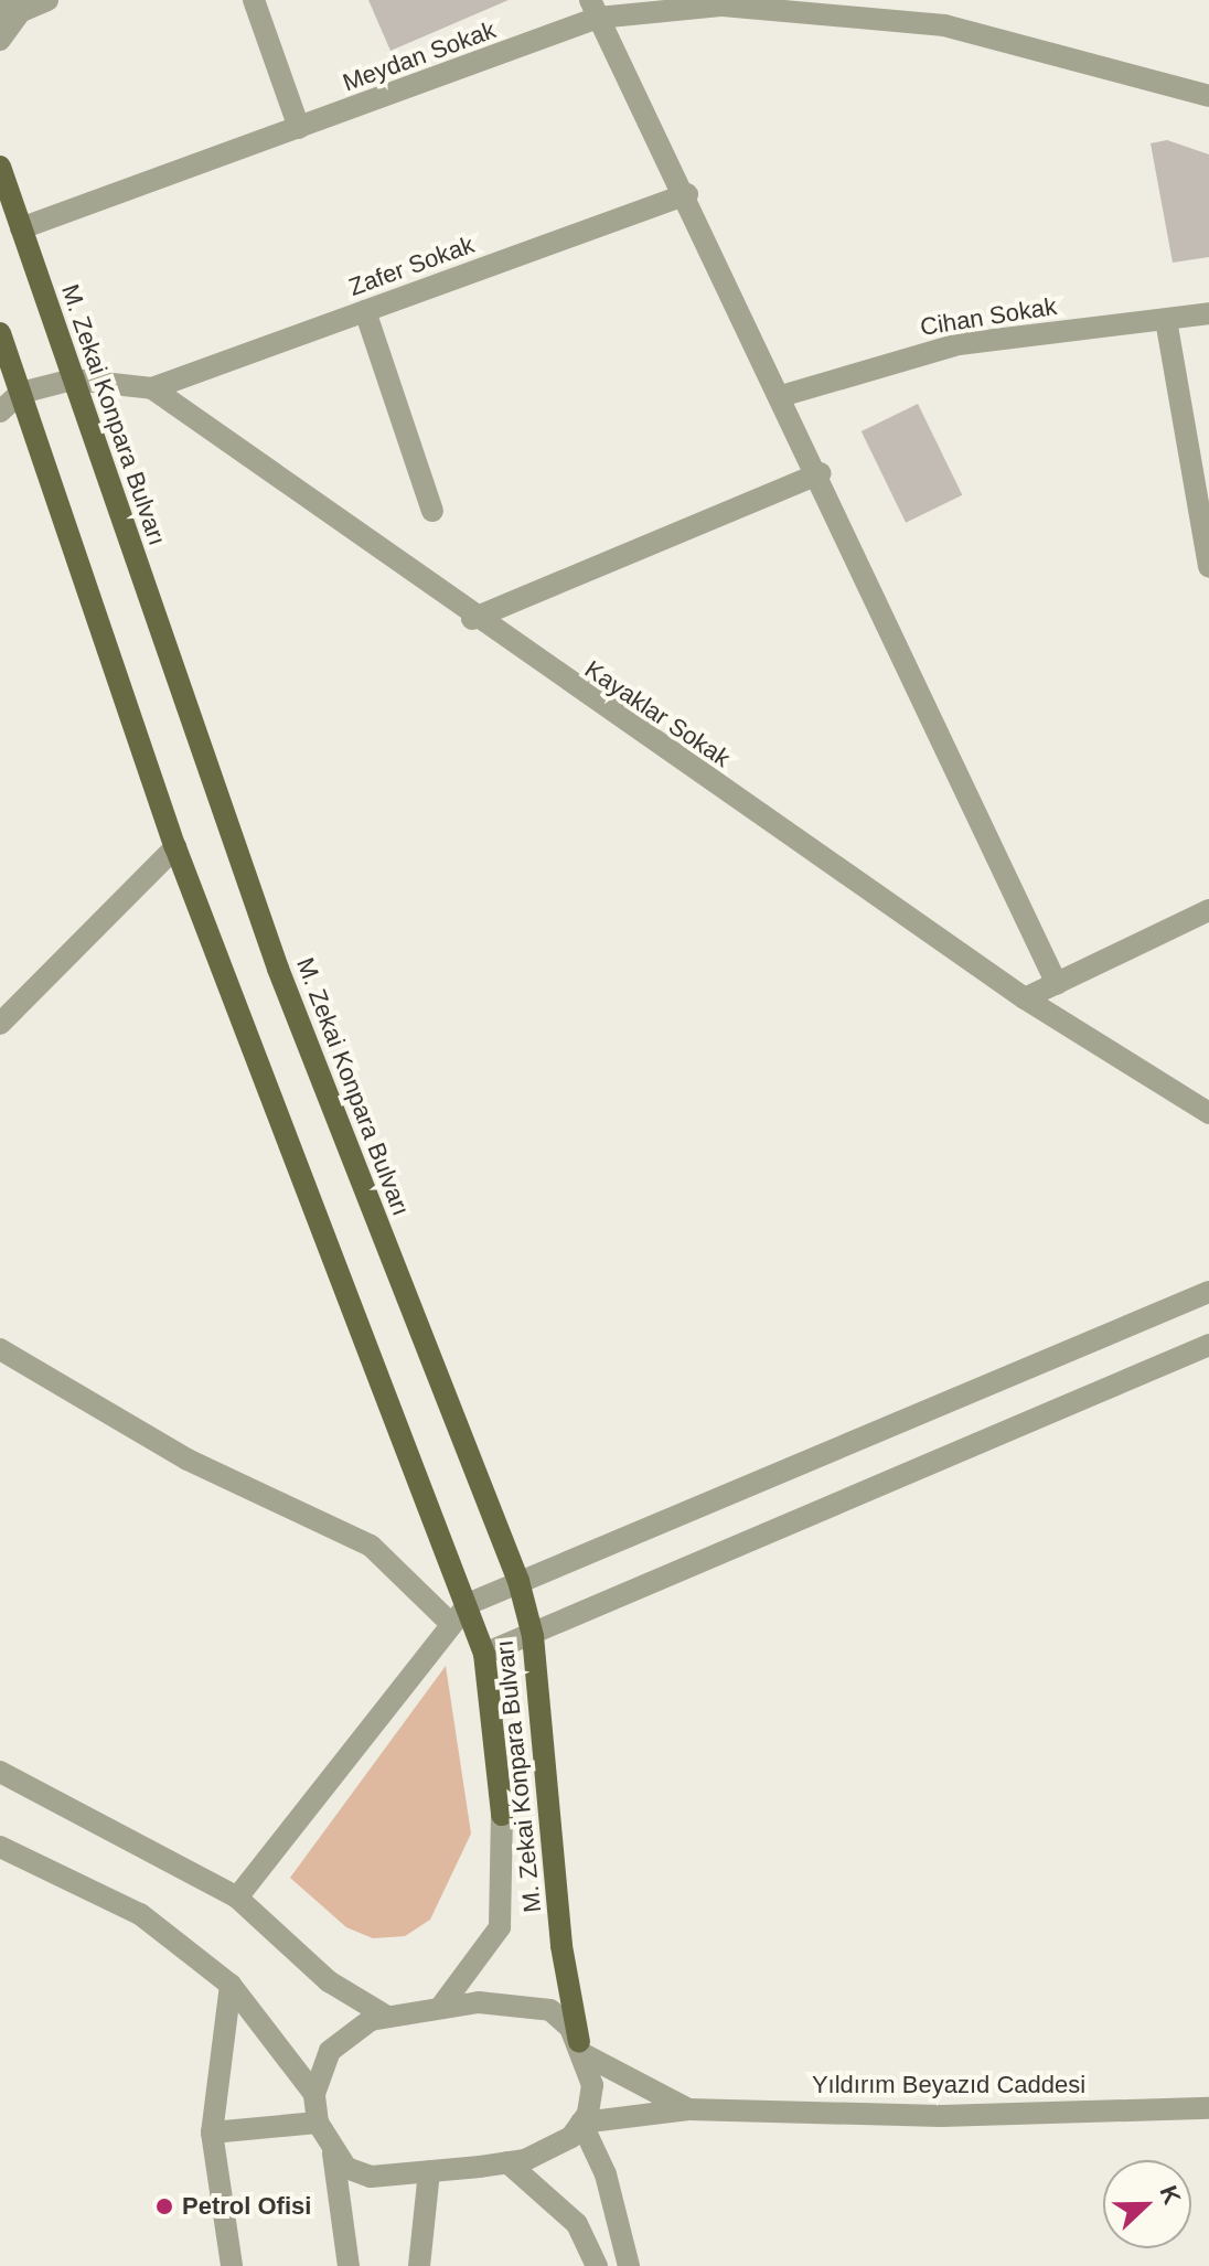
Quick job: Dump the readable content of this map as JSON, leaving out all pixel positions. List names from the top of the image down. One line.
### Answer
{"streets":{"main road":["M. Zekai Konpara Bulvarı"],"street":["Meydan Sokak","Zafer Sokak","Cihan Sokak","Kayaklar Sokak","Yıldırım Beyazıd Caddesi"]},"crossings":[["Meydan Sokak","M. Zekai Konpara Bulvarı"],["Zafer Sokak","Kayaklar Sokak"],["M. Zekai Konpara Bulvarı","Kayaklar Sokak"],["M. Zekai Konpara Bulvarı","Yıldırım Beyazıd Caddesi"]],"places":["Petrol Ofisi"],"north":"right"}
